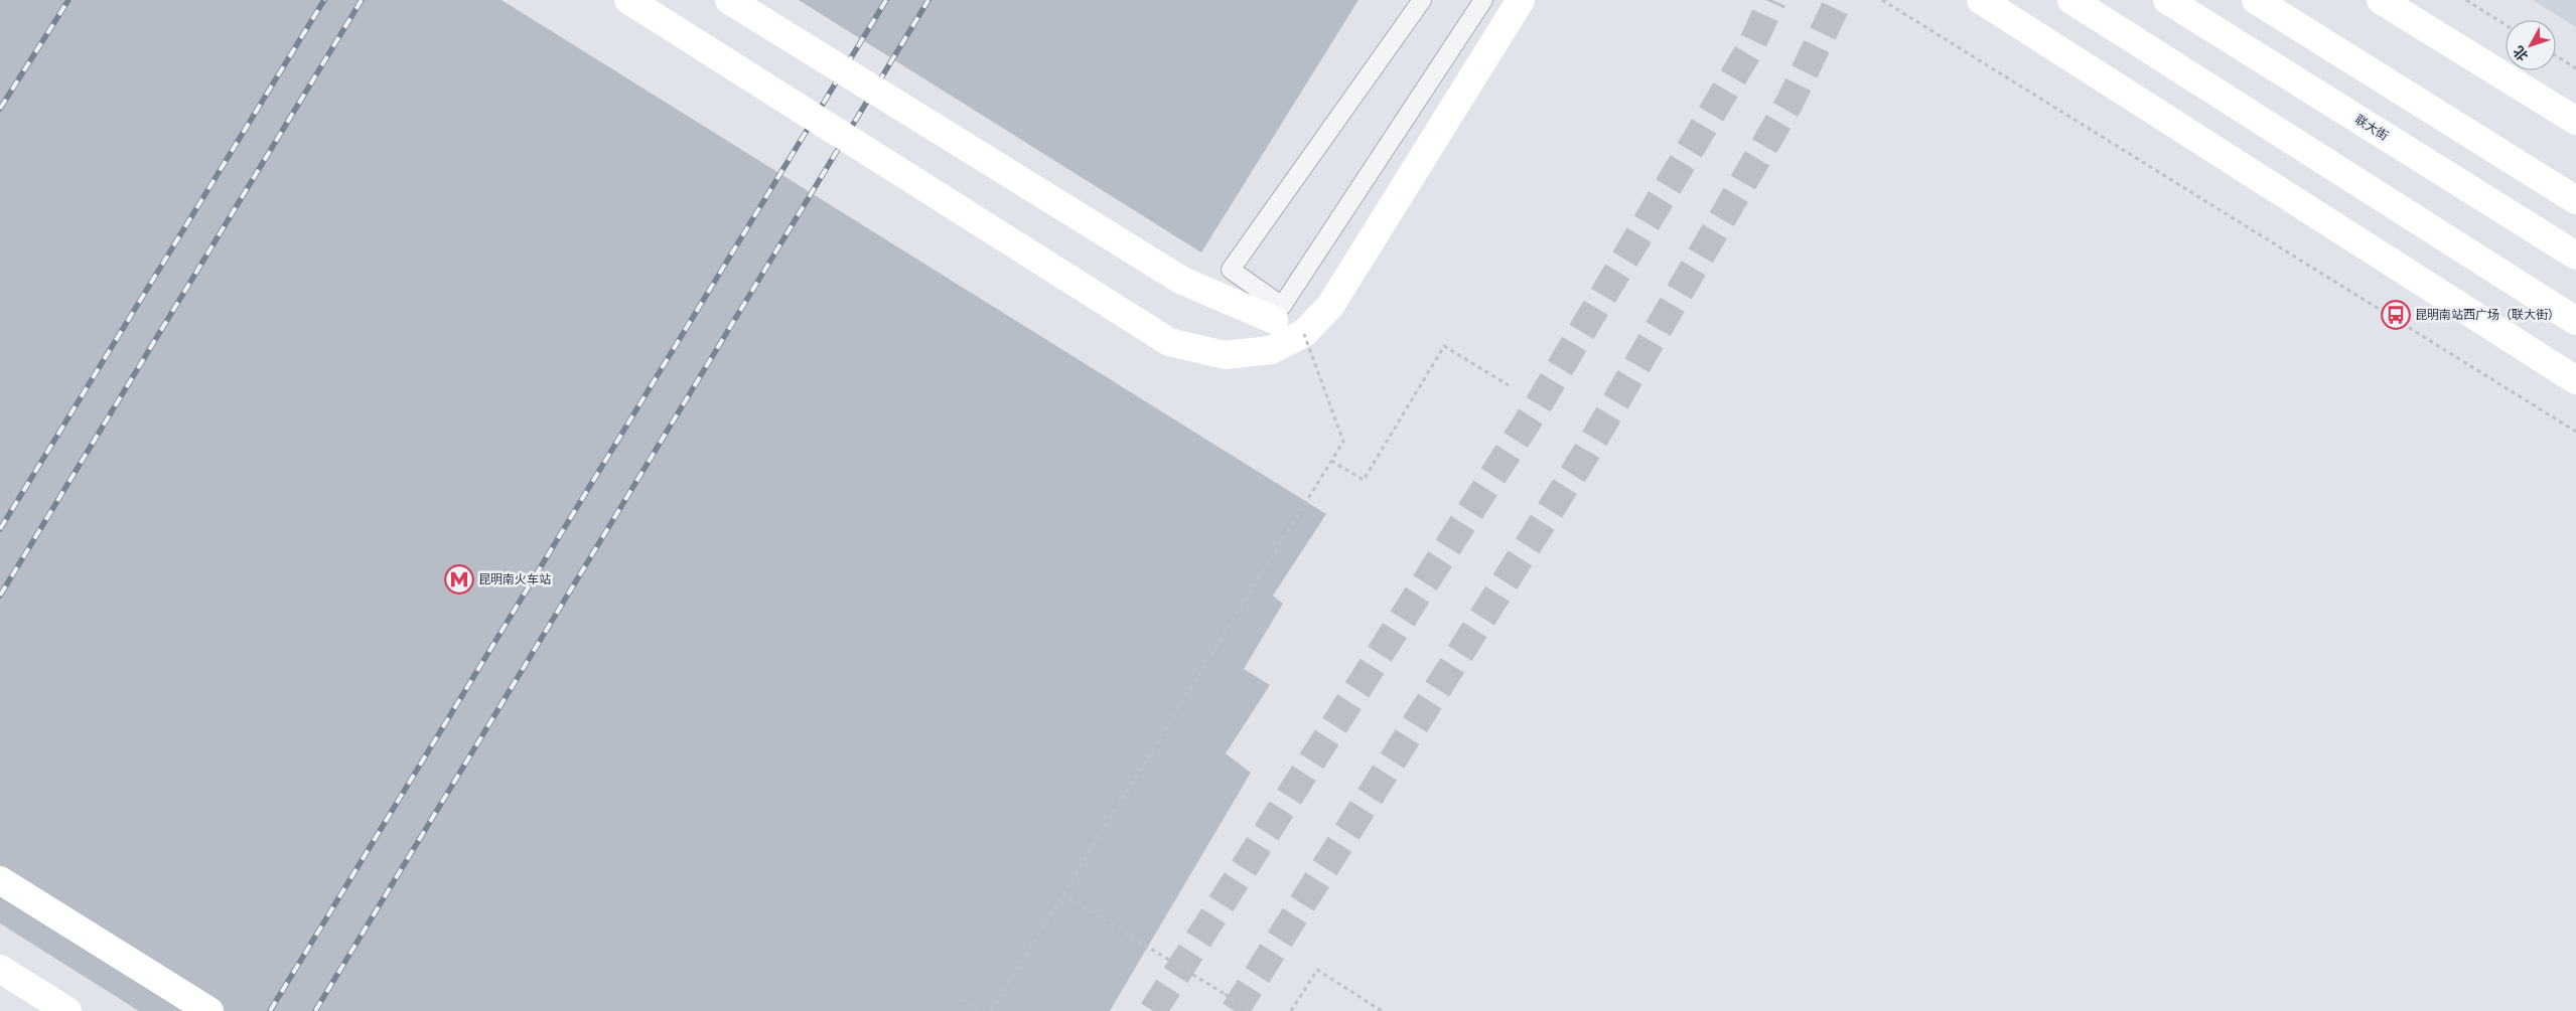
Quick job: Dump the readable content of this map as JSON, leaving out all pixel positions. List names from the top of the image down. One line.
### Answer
{"streets":{"main road":["联大街"]},"places":{"bus stop":["昆明南站西广场（联大街）"],"metro station":["昆明南火车站"]},"north":"bottom left"}
